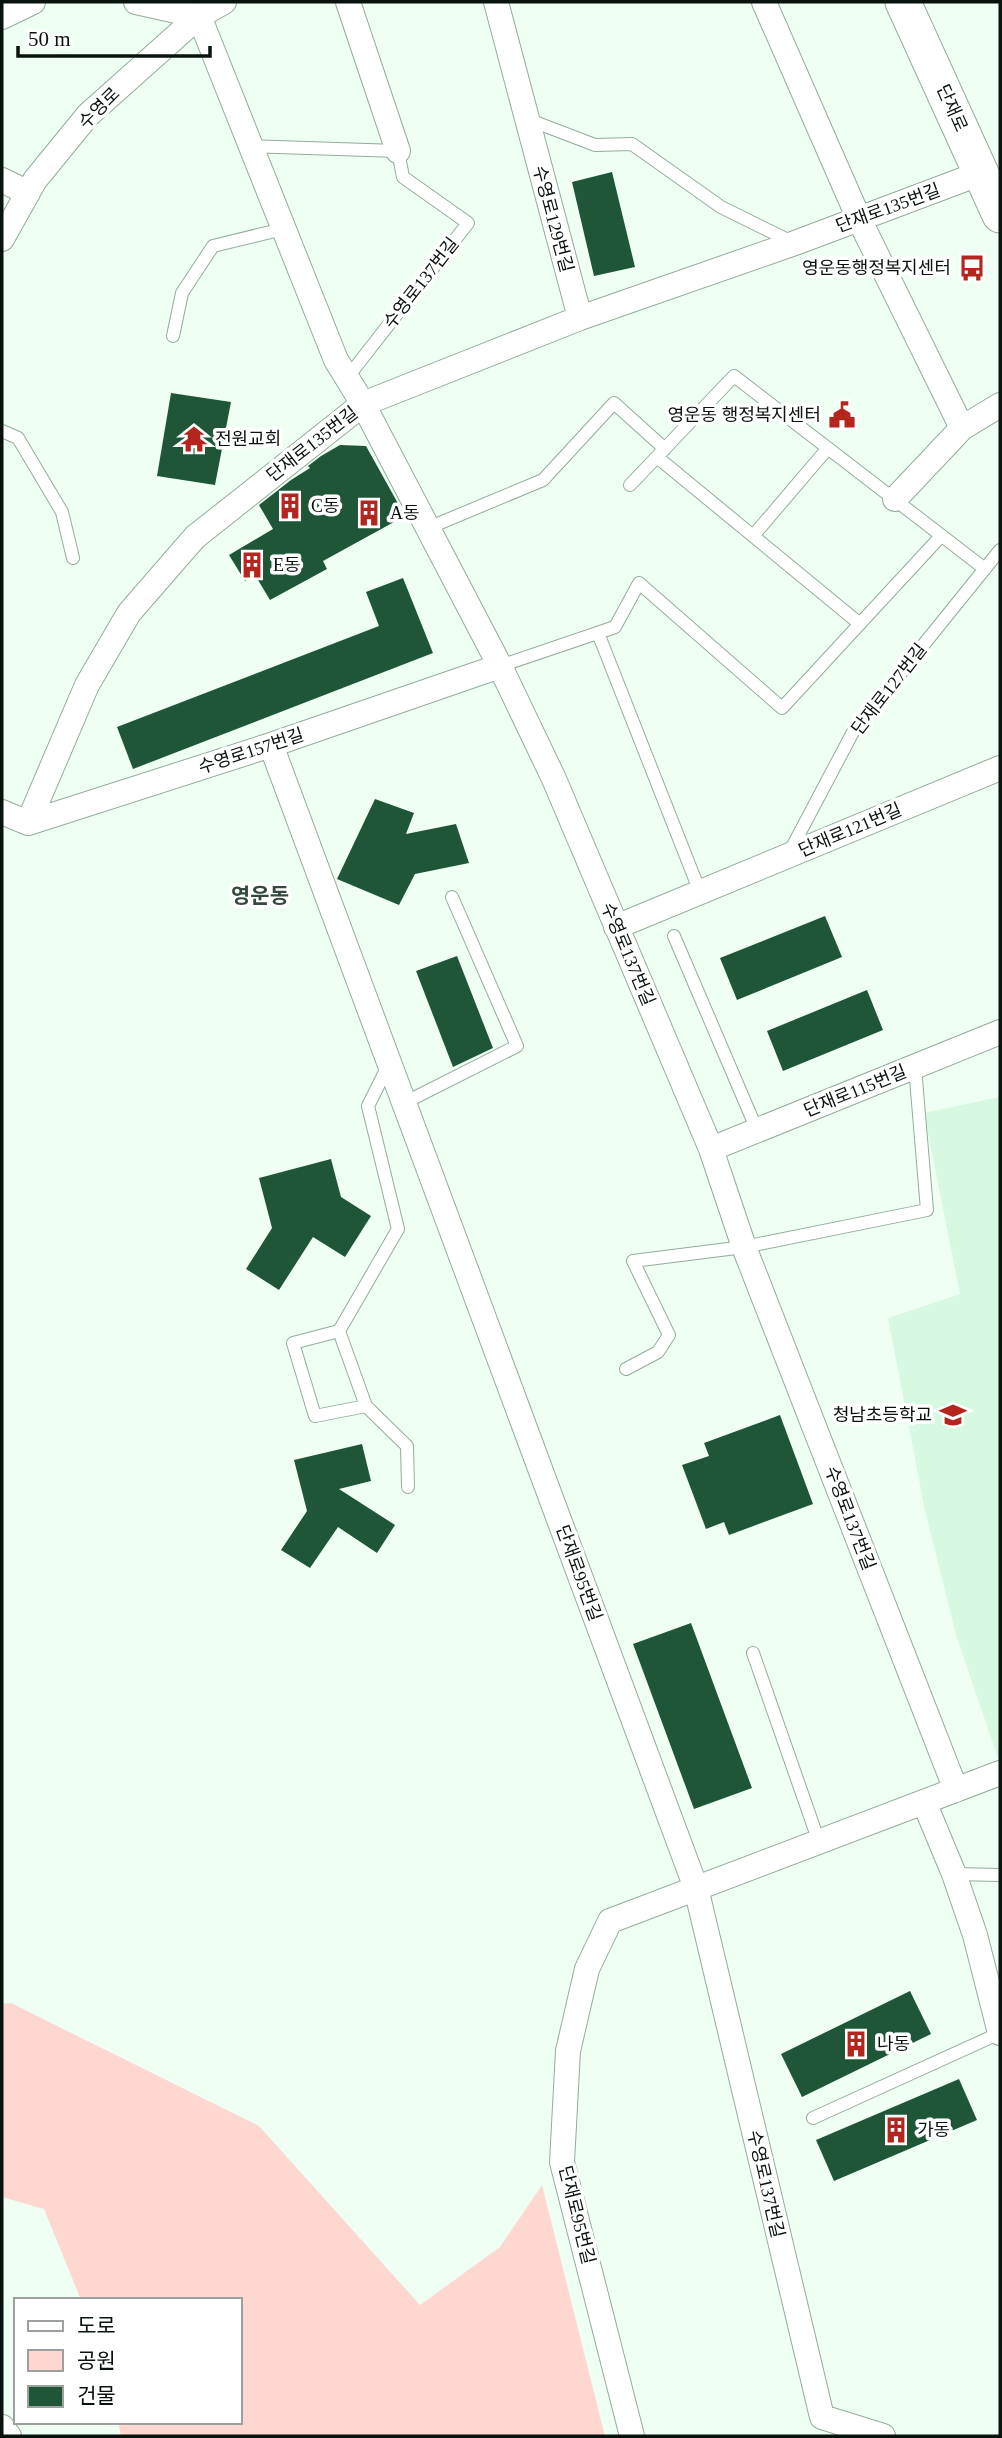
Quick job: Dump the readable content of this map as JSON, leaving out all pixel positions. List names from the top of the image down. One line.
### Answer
{"streets":{"street":["수영로","단재로","단재로135번길","수영로129번길","수영로137번길","수영로157번길","단재로121번길","단재로115번길","단재로95번길"],"lane":["단재로127번길"]},"crossings":[["수영로","수영로137번길"],["단재로","단재로135번길"],["단재로135번길","수영로129번길"],["단재로135번길","수영로137번길"],["단재로135번길","수영로157번길"],["수영로137번길","수영로157번길"],["수영로137번길","단재로121번길"],["수영로137번길","단재로115번길"],["수영로137번길","단재로95번길"],["단재로127번길","단재로121번길"],["수영로157번길","단재로95번길"]],"districts":["영운동"],"places":{"bus stop":["영운동행정복지센터"],"public building":["영운동 행정복지센터"],"temple":["전원교회"],"building":["C동","A동","E동","나동","가동"],"school or university":["청남초등학교"]},"legend":["도로","공원","건물"],"scale_bar":"50 m"}
